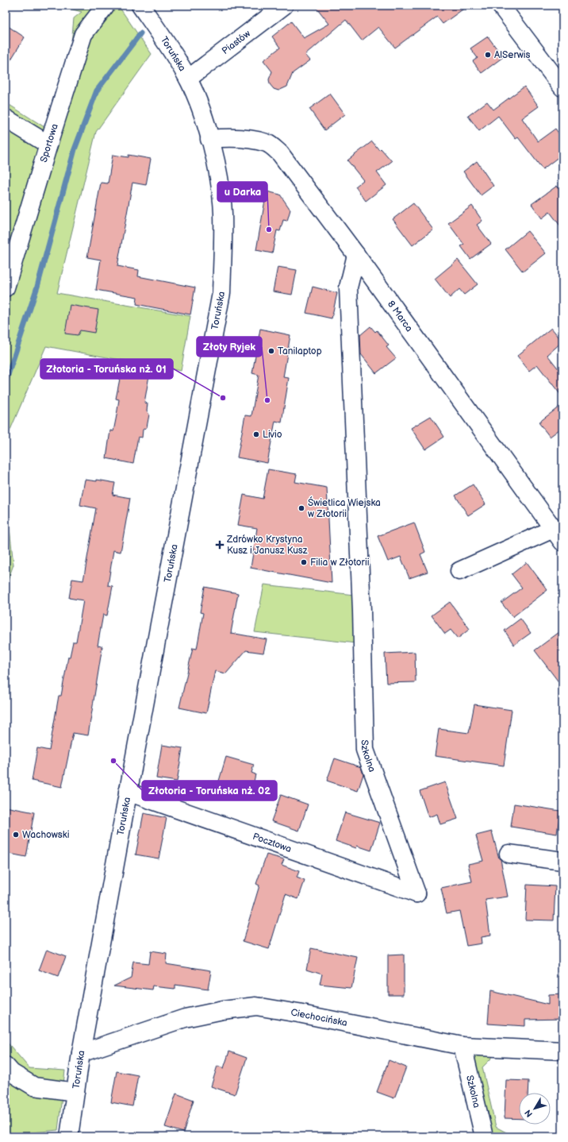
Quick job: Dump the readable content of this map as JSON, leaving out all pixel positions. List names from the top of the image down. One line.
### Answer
{"streets":{"street":["Piastów","Toruńska","Sportowa","8 Marca","Szkolna","Pocztowa","Ciechocińska"]},"crossings":[["Piastów","Toruńska"],["Toruńska","8 Marca"],["Toruńska","Pocztowa"],["Toruńska","Ciechocińska"],["8 Marca","Szkolna"],["Szkolna","Pocztowa"],["Szkolna","Ciechocińska"]],"places":{"other":["AlSerwis","u Darka","Tanilaptop","Złotoria - Toruńska nż. 01","Złoty Ryjek","Livio","Świetlica Wiejska w Złotorii","Filia w Złotorii","Złotoria - Toruńska nż. 02","Wachowski"],"health":["Zdrówko Krystyna Kusz i Janusz Kusz"]},"north":"bottom left"}
